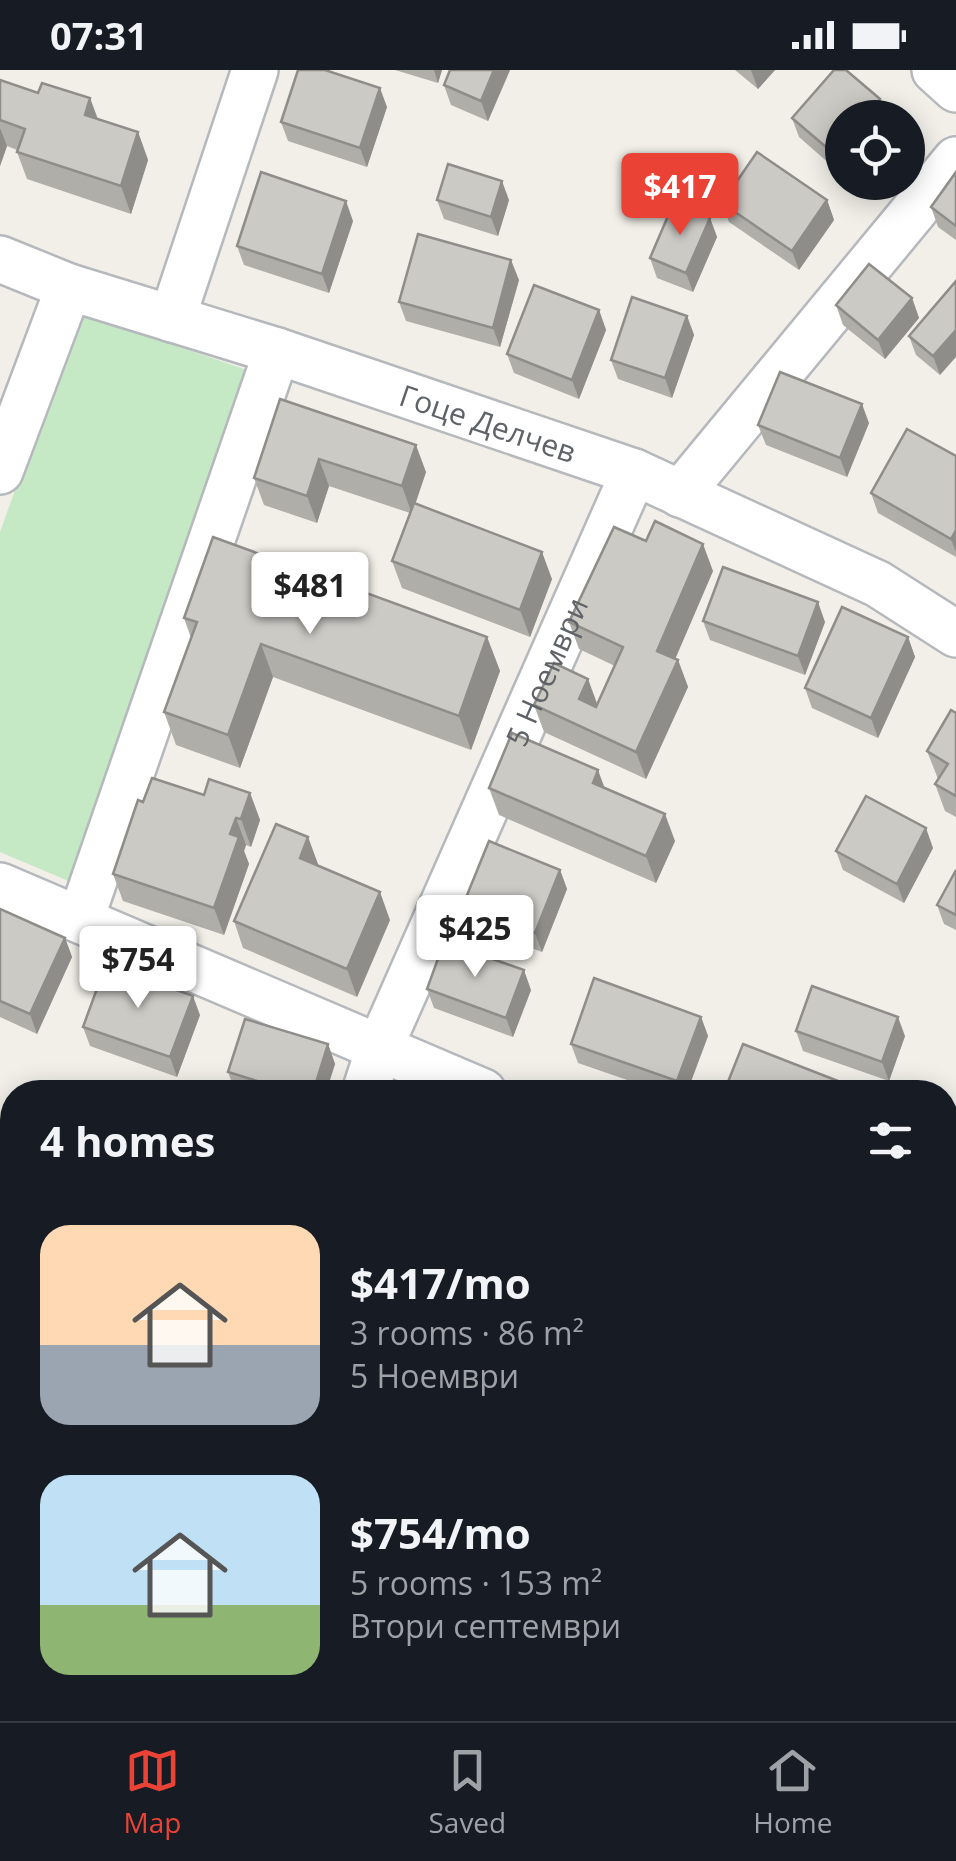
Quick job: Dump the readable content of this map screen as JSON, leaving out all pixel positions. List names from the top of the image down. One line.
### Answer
{"streets":{"street":["Гоце Делчев","5 Ноември"]},"crossings":[["Гоце Делчев","5 Ноември"]],"page":{"status":"07:31","price":["$417","$481","$425","$754"],"heading":"4 homes","list":[{"name":"$417/mo","note":"3 rooms · 86 m² · 5 Ноември"},{"name":"$754/mo","note":"5 rooms · 153 m² · Втори септември"}],"tabs":["Map","Saved","Home"]}}
